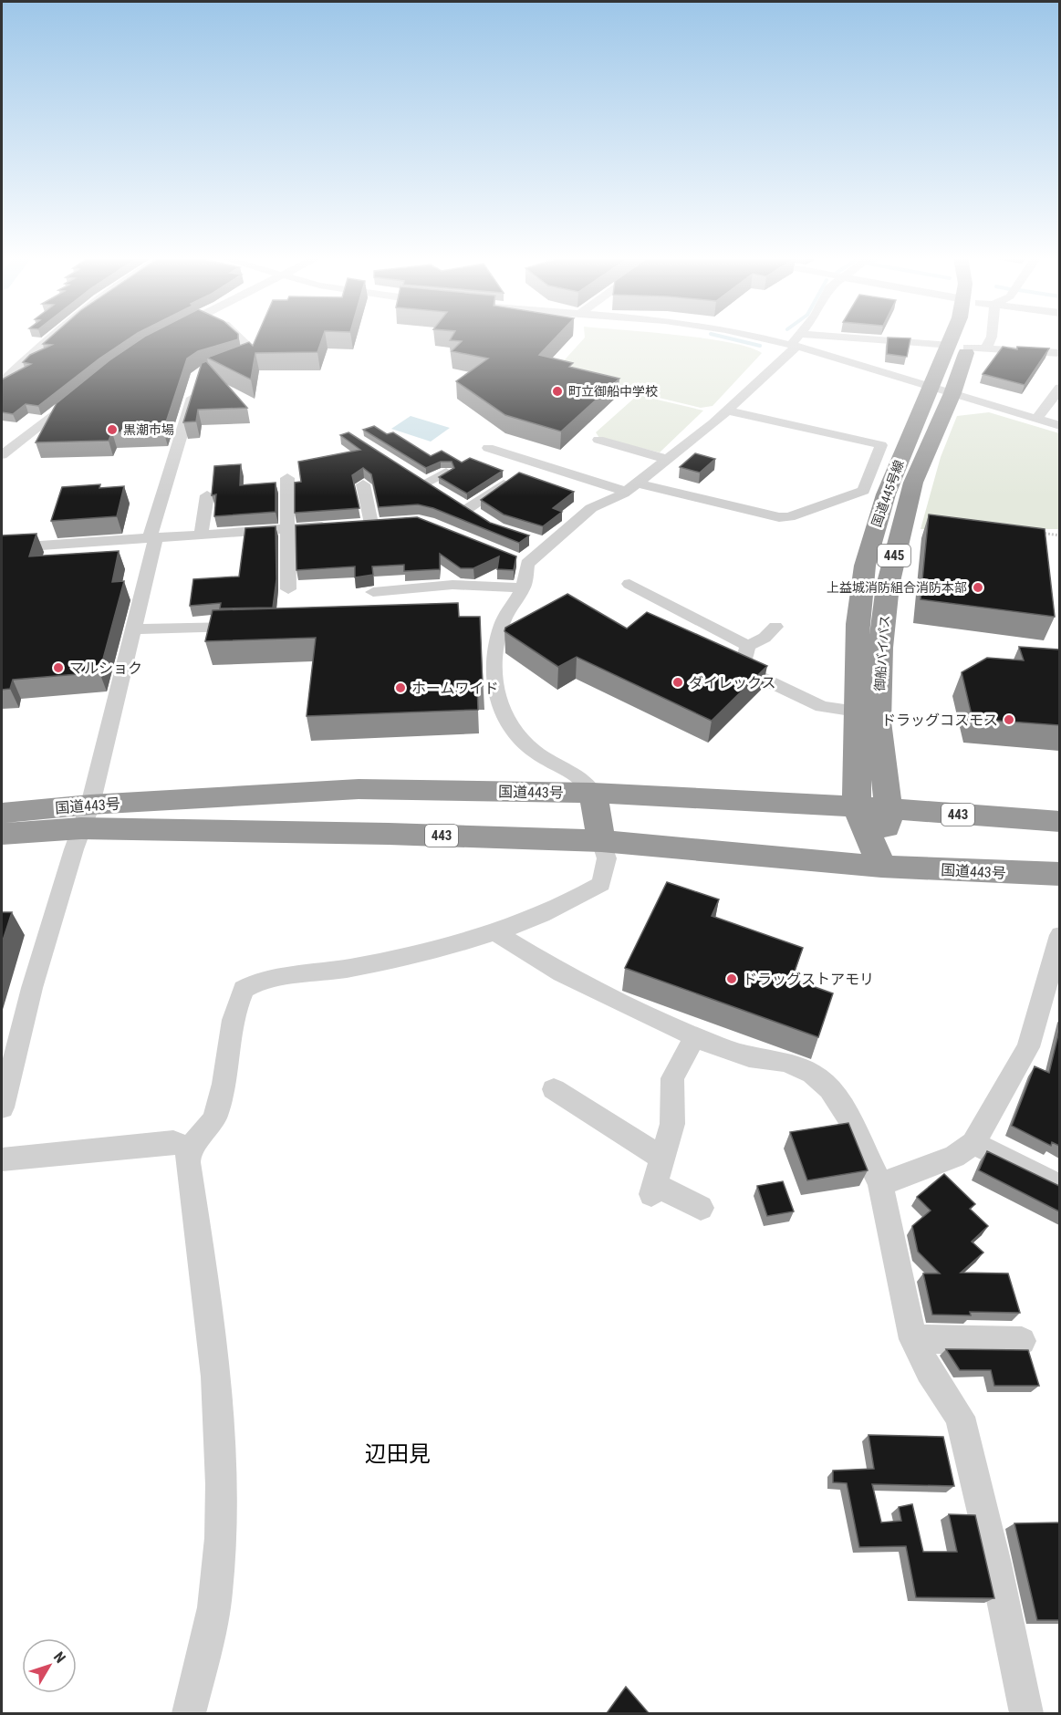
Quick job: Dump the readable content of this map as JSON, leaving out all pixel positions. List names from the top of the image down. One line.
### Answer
{"streets":{"highway":["国道445号線","445","御船バイパス","国道443号","443"]},"crossings":[["国道445号線","445"],["国道445号線","御船バイパス"],["国道445号線","国道443号"],["445","御船バイパス"],["445","国道443号"],["御船バイパス","国道443号"]],"districts":["辺田見"],"places":["町立御船中学校","黒潮市場","上益城消防組合消防本部","マルショク","ダイレックス","ホームワイド","ドラッグコスモス","ドラッグストアモリ"],"north":"top right"}
